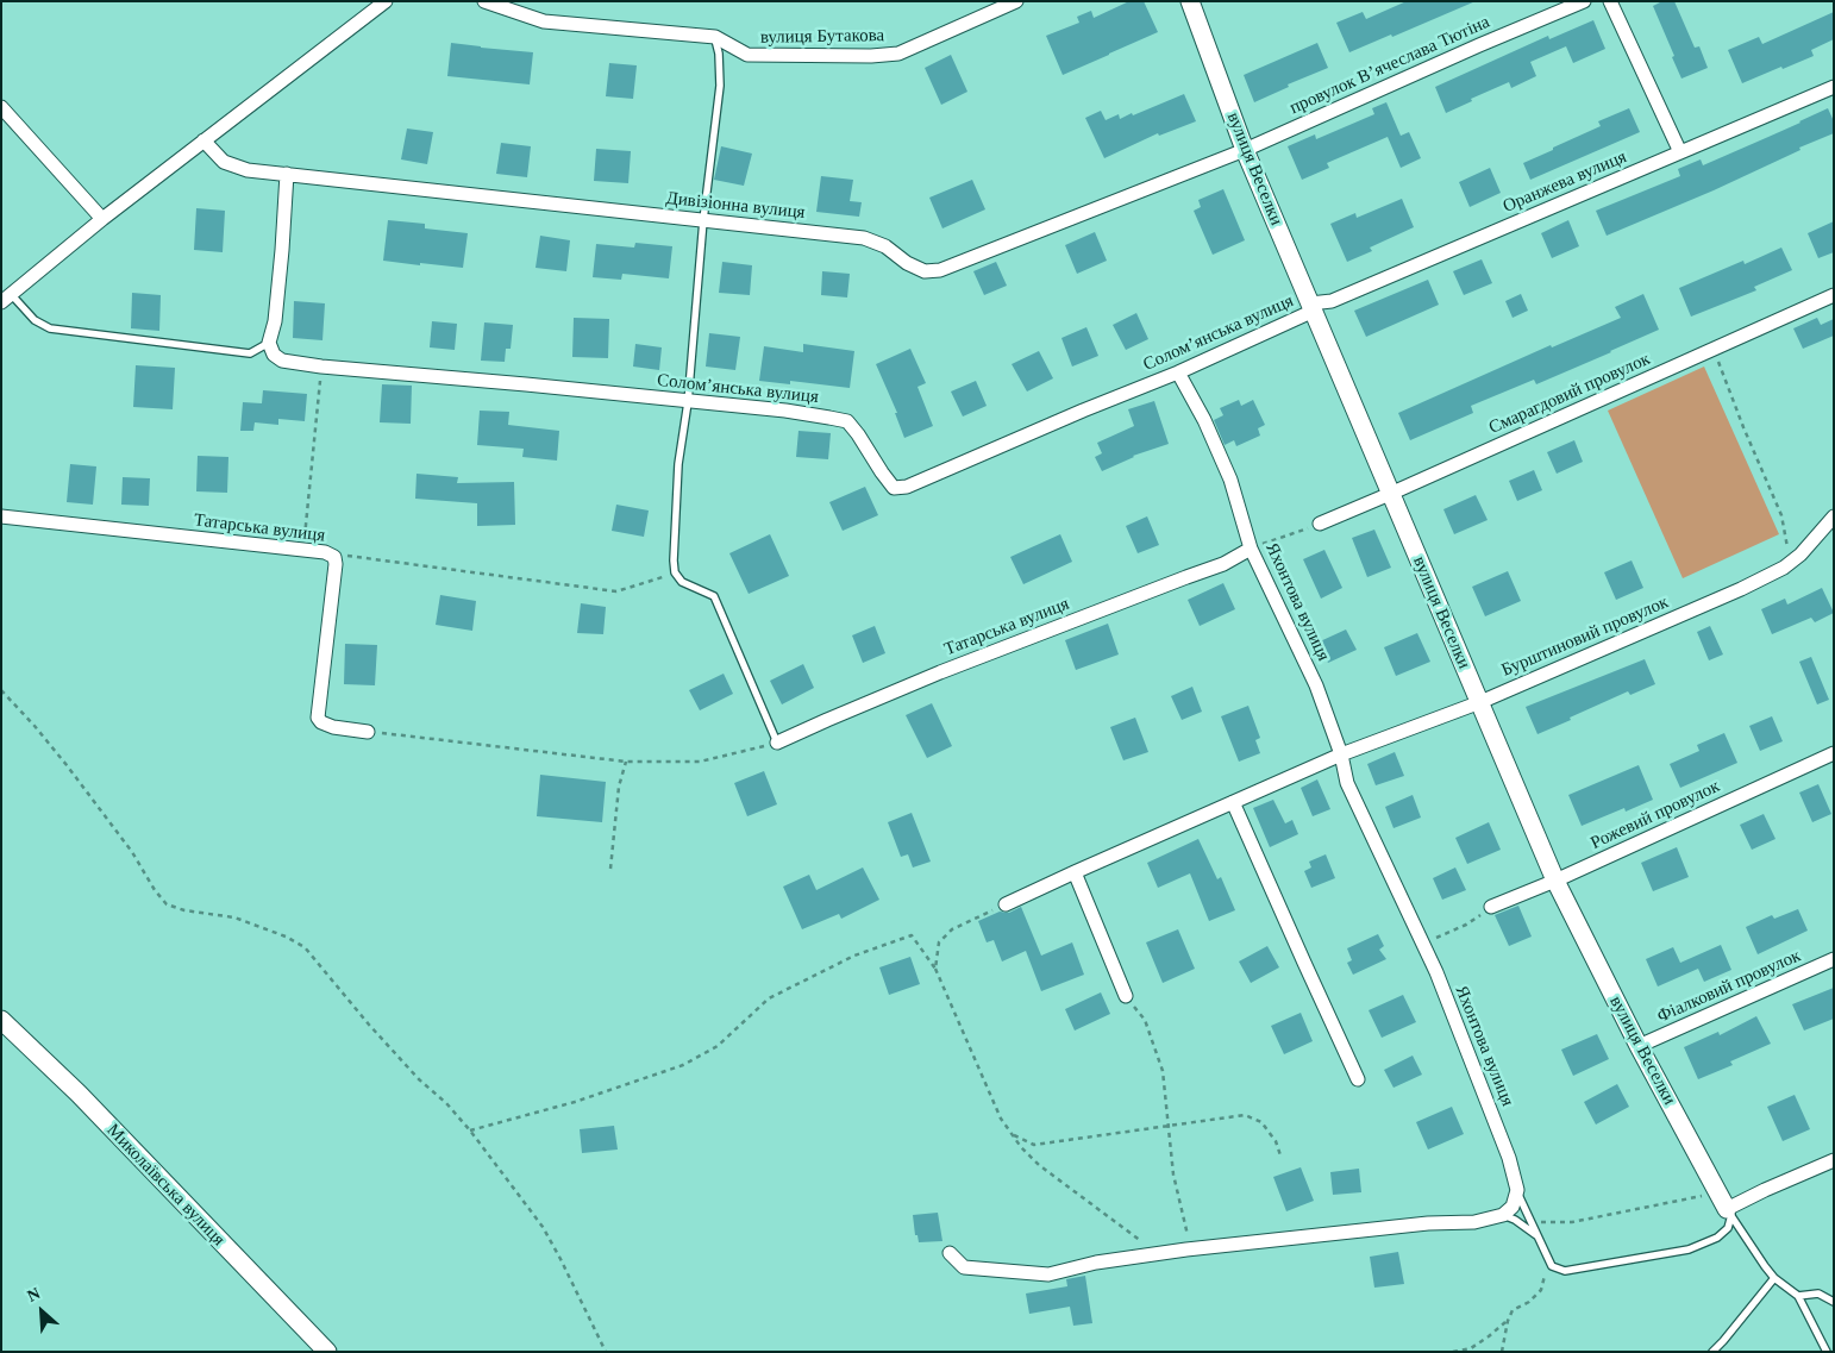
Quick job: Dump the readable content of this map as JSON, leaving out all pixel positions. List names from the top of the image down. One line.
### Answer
{"streets":{"street":["вулиця Бутакова","провулок Вʼячеслава Тютіна","вулиця Веселки","Оранжева вулиця","Дивізіонна вулиця","Соломʼянська вулиця","Смарагдовий провулок","Татарська вулиця","Яхонтова вулиця","Бурштиновий провулок","Рожевий провулок","Фіалковий провулок","Миколаївська вулиця"]},"crossings":[["провулок Вʼячеслава Тютіна","вулиця Веселки"],["провулок Вʼячеслава Тютіна","Дивізіонна вулиця"],["вулиця Веселки","Оранжева вулиця"],["вулиця Веселки","Дивізіонна вулиця"],["вулиця Веселки","Соломʼянська вулиця"],["вулиця Веселки","Смарагдовий провулок"],["вулиця Веселки","Бурштиновий провулок"],["вулиця Веселки","Рожевий провулок"],["вулиця Веселки","Фіалковий провулок"],["Оранжева вулиця","Соломʼянська вулиця"],["Соломʼянська вулиця","Яхонтова вулиця"],["Татарська вулиця","Яхонтова вулиця"],["Яхонтова вулиця","Бурштиновий провулок"]],"north":"top left"}
